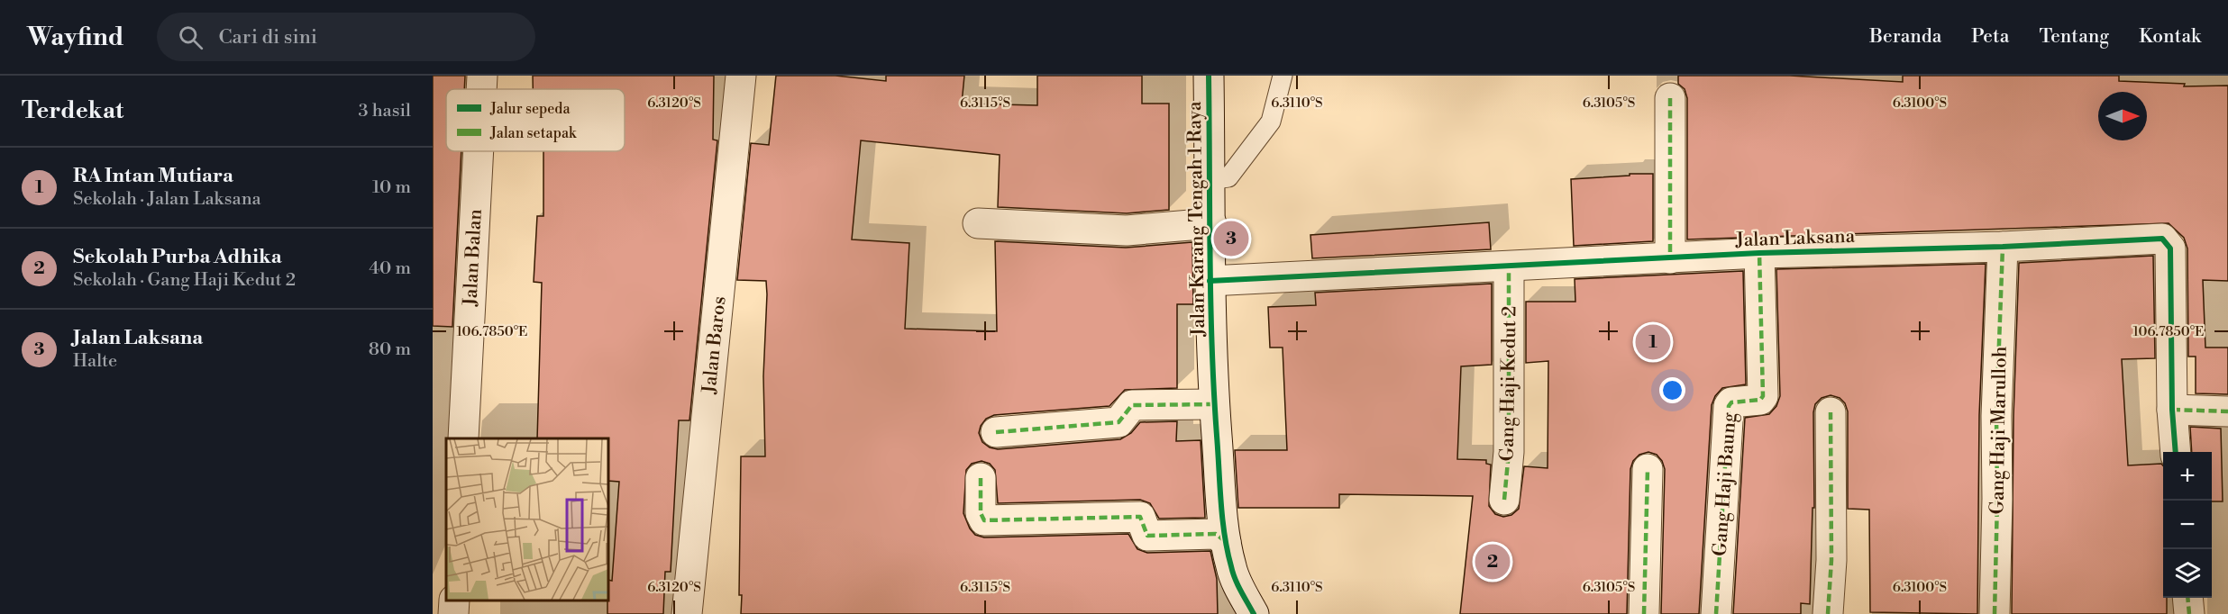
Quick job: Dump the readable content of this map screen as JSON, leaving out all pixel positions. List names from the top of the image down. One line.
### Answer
{"streets":{"street":["Jalan Karang Tengah 1 Raya","Jalan Laksana","Jalan Balan","Jalan Baros","Gang Haji Kedut 2","Gang Haji Marulloh","Gang Haji Baung"]},"crossings":[["Jalan Karang Tengah 1 Raya","Jalan Laksana"],["Jalan Laksana","Gang Haji Kedut 2"],["Jalan Laksana","Gang Haji Marulloh"],["Jalan Laksana","Gang Haji Baung"]],"legend":["Jalur sepeda","Jalan setapak"],"north":"right","page":{"header":"Wayfind","search":"Cari di sini","nav":["Beranda","Peta","Tentang","Kontak"],"heading":["Terdekat","3 hasil"],"list":[{"mark":"1","name":"RA Intan Mutiara","note":"Sekolah · Jalan Laksana","value":"10 m"},{"mark":"2","name":"Sekolah Purba Adhika","note":"Sekolah · Gang Haji Kedut 2","value":"40 m"},{"mark":"3","name":"Jalan Laksana","note":"Halte","value":"80 m"}],"pins":["3","1","2"],"map_buttons":["+","−"]},"coordinates":["6.3120°S","6.3115°S","6.3110°S","6.3105°S","6.3100°S","106.7850°E"]}
